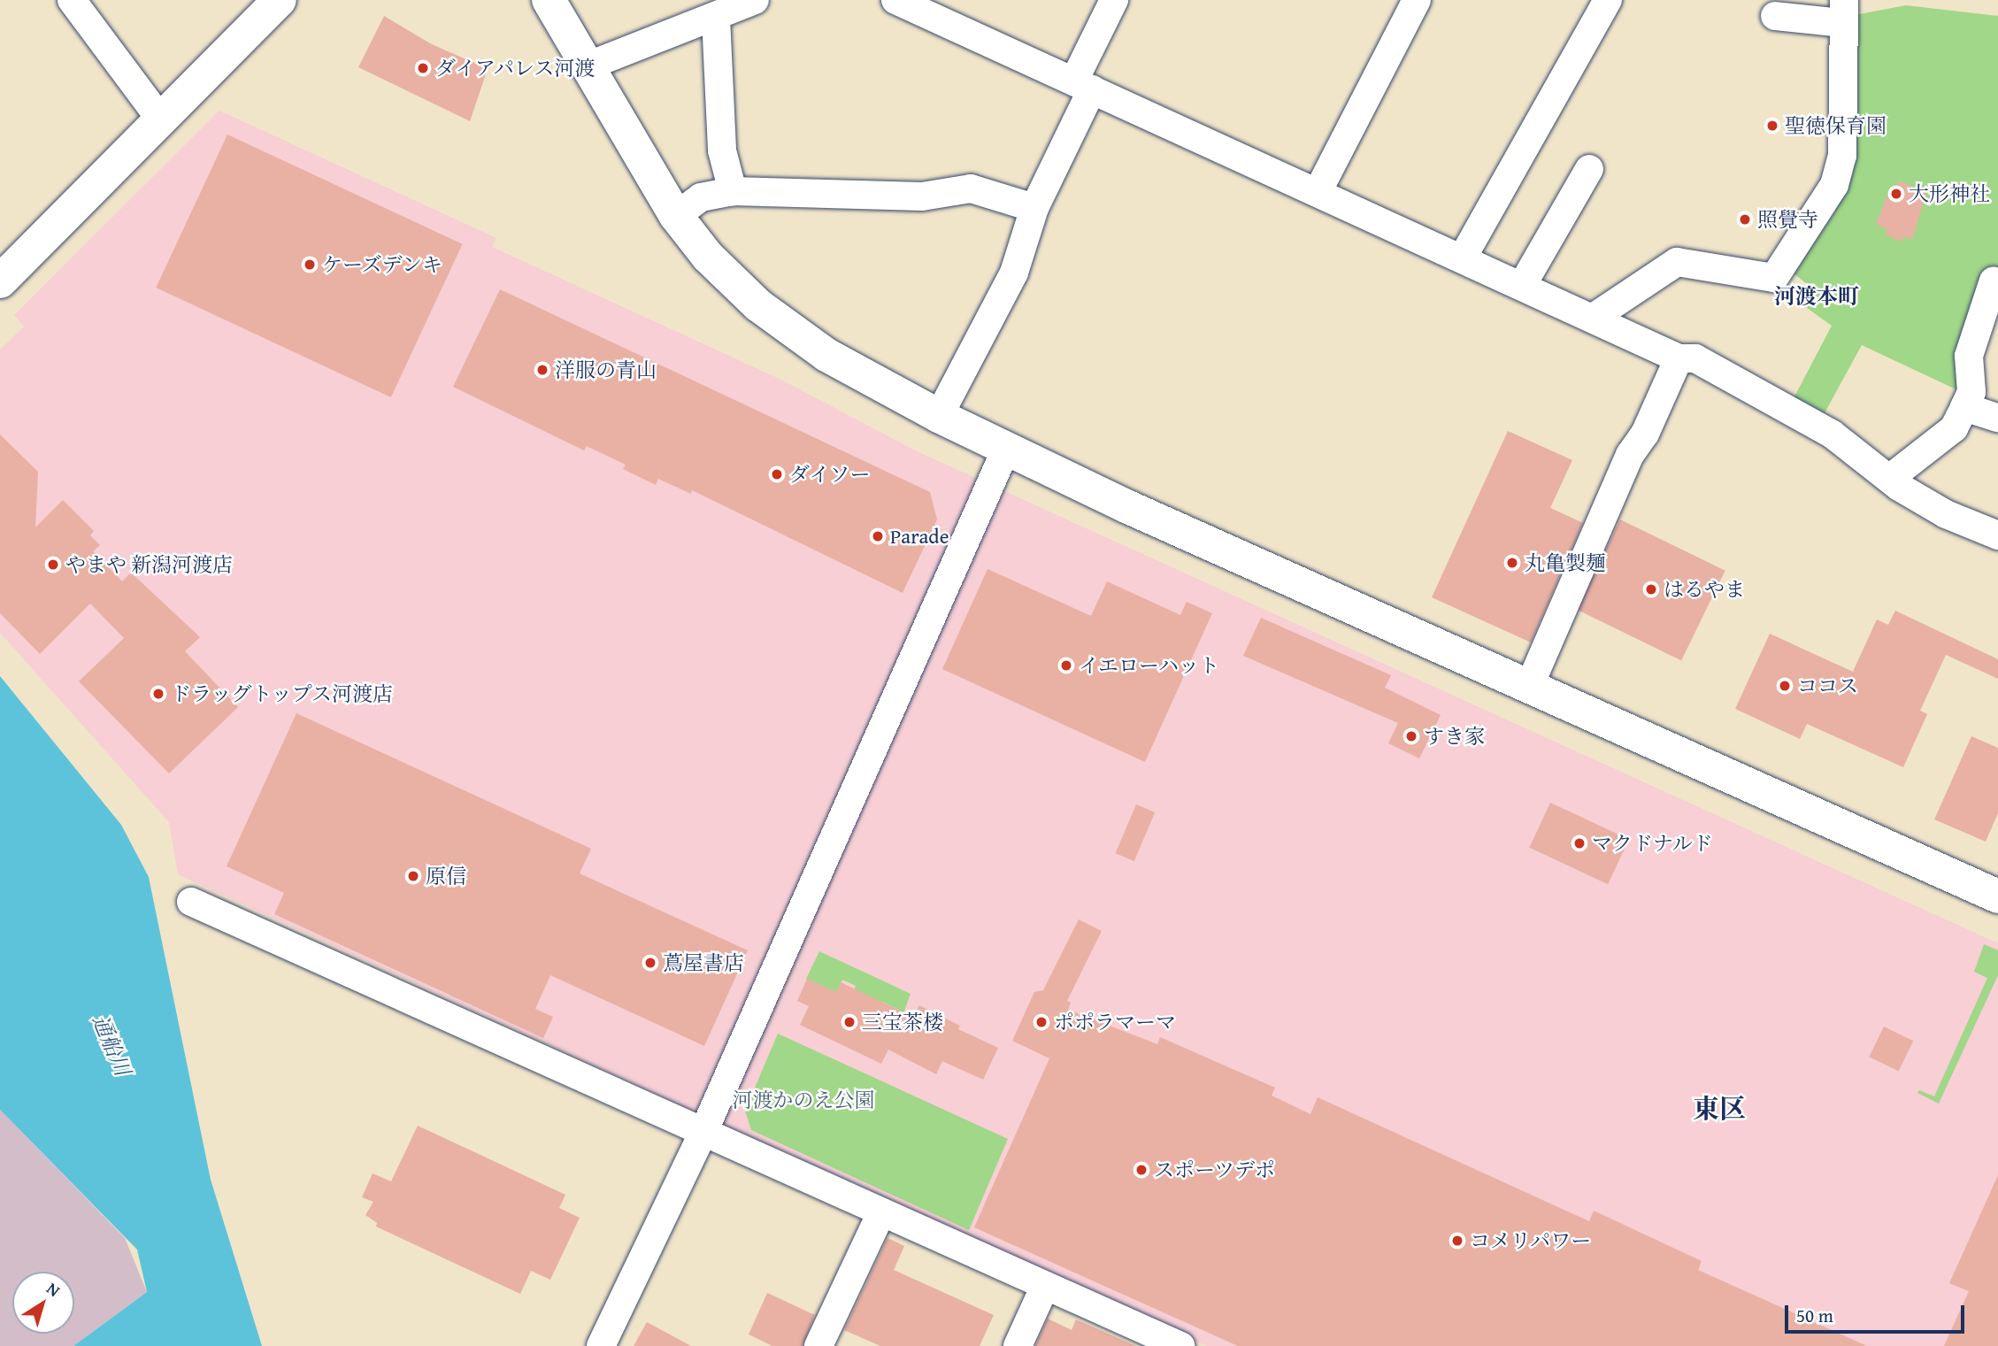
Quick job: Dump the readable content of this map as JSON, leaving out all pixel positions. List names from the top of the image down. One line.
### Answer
{"districts":["河渡本町","東区"],"water":["通船川"],"parks":["河渡かのえ公園"],"places":["ダイアパレス河渡","聖徳保育園","大形神社","照覺寺","ケーズデンキ","洋服の青山","ダイソー","Parade","丸亀製麺","やまや 新潟河渡店","はるやま","イエローハット","ココス","ドラッグトップス河渡店","すき家","マクドナルド","原信","蔦屋書店","三宝茶楼","ポポラマーマ","スポーツデポ","コメリパワー"],"scale_bar":"50 m","north":"top right"}
